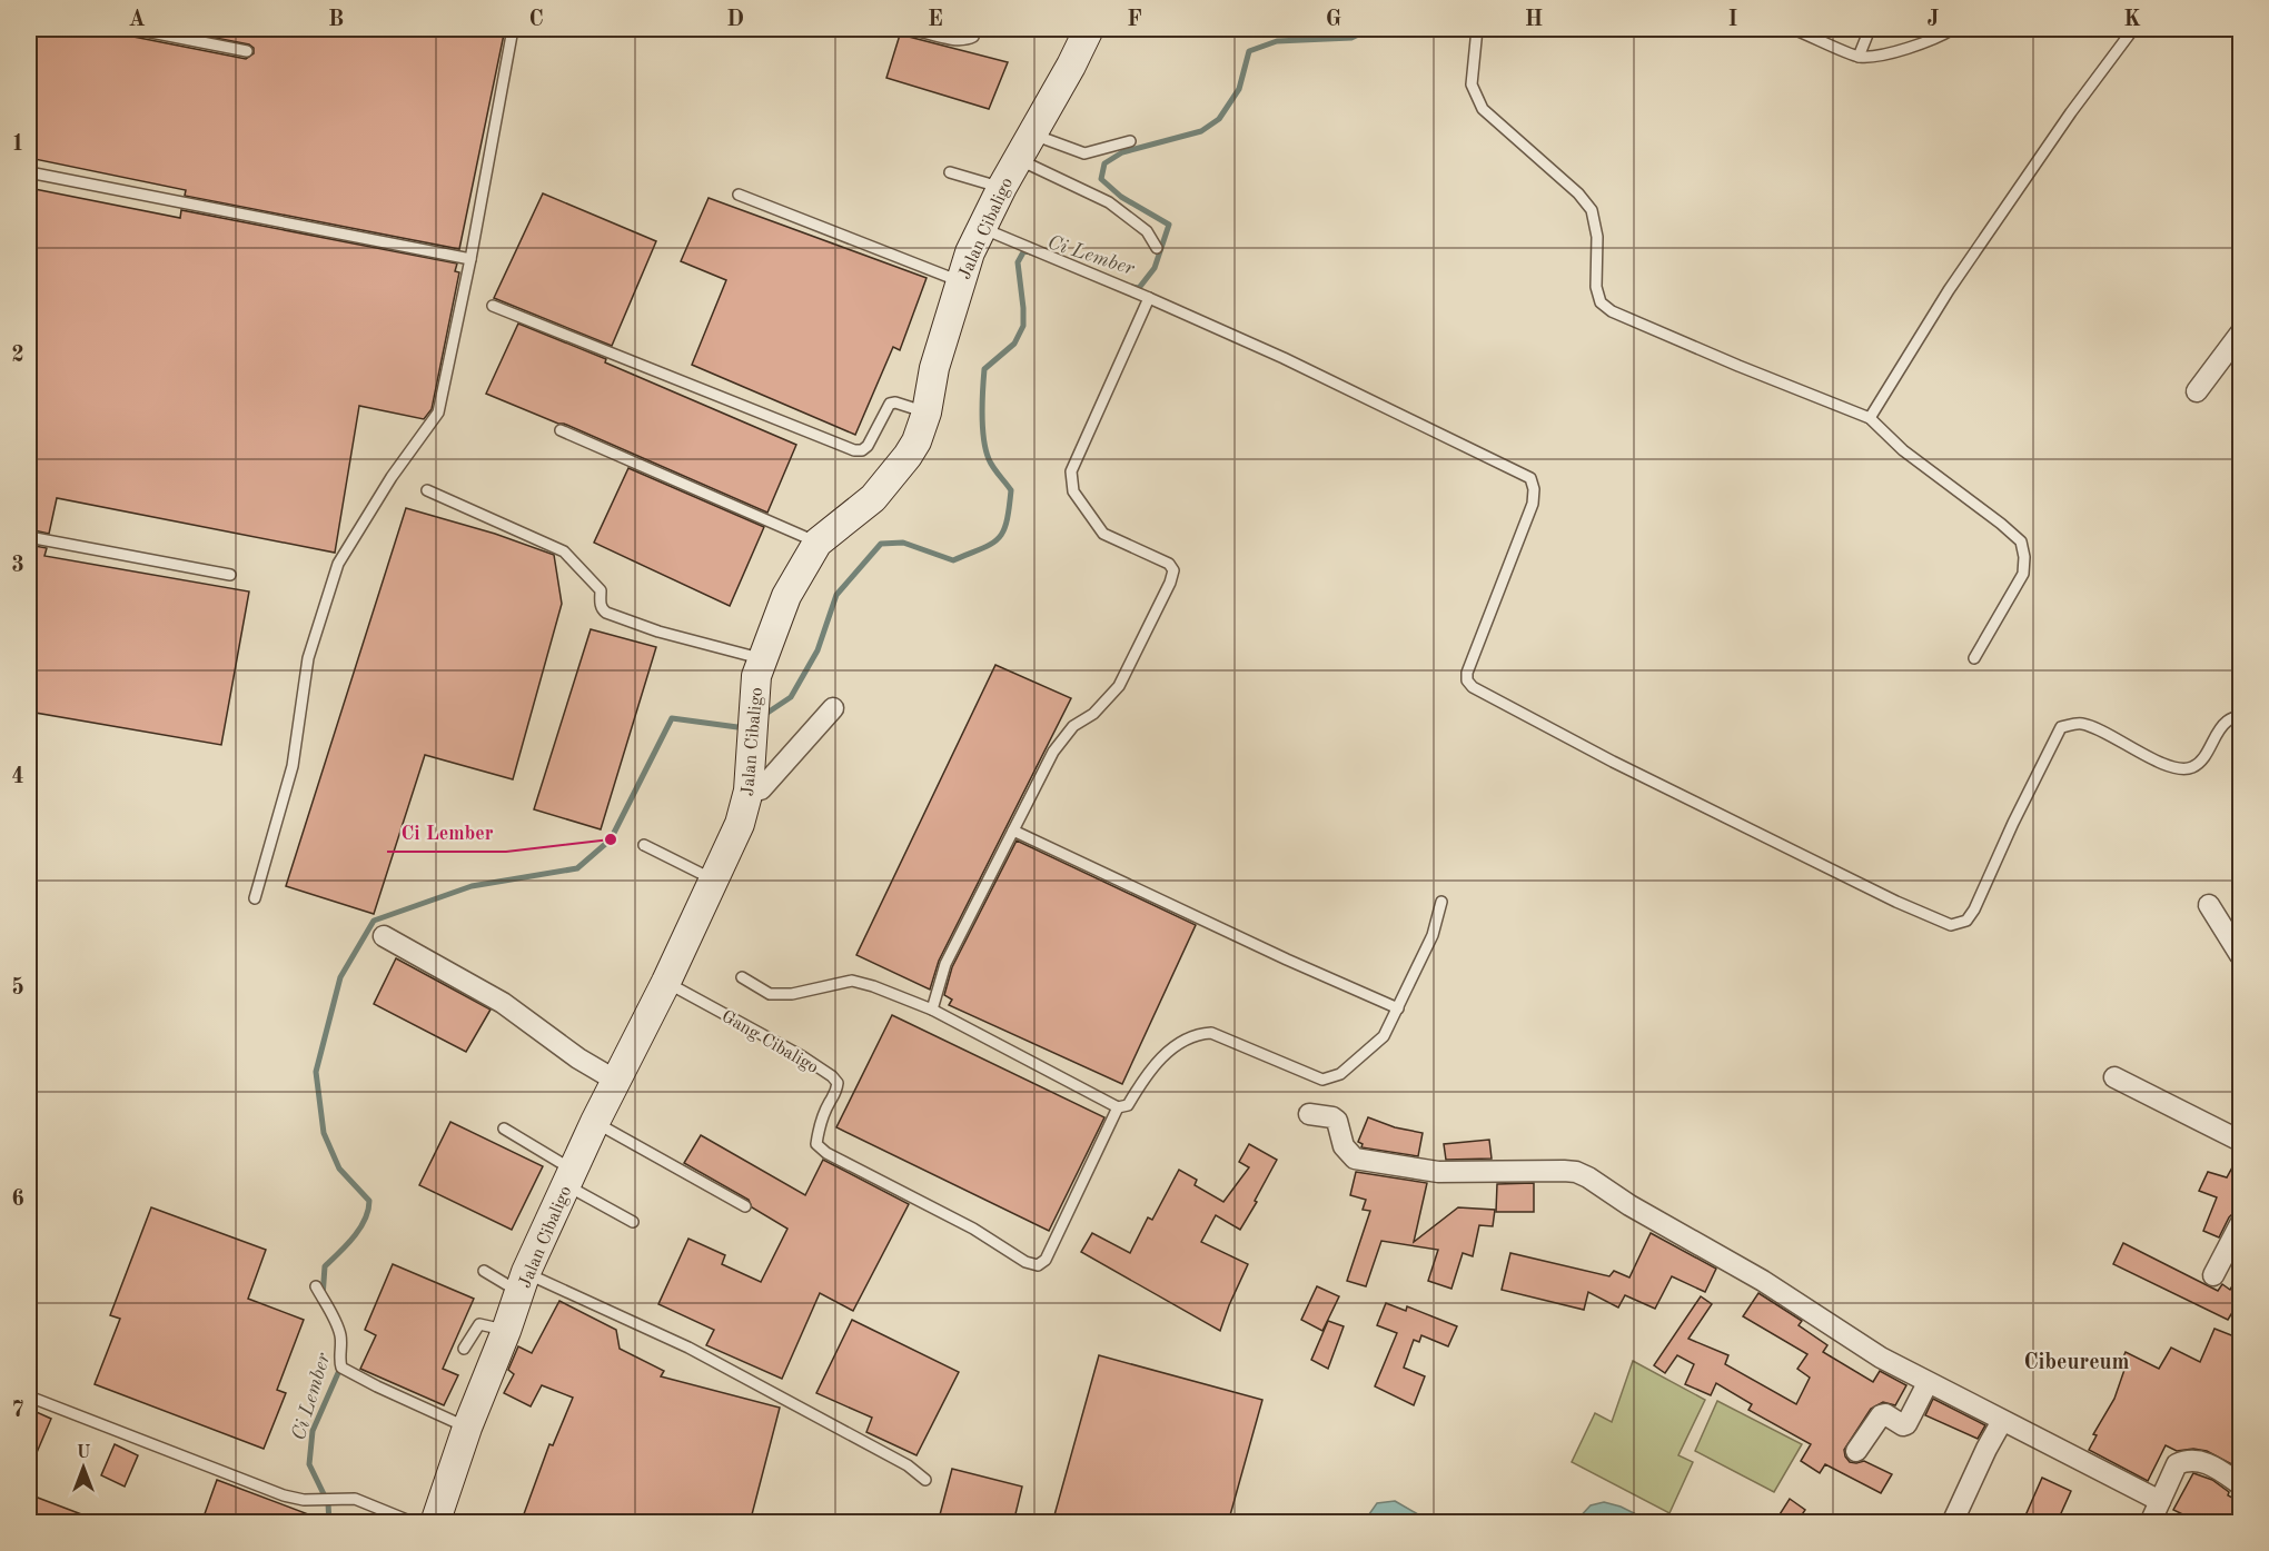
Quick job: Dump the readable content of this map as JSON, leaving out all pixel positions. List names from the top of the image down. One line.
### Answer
{"streets":{"main road":["Jalan Cibaligo"],"lane":["Gang Cibaligo"]},"crossings":[["Jalan Cibaligo","Gang Cibaligo"]],"districts":["Cibeureum"],"water":["Ci Lember"],"places":["Ci Lember"],"north":"top","grid":{"columns":["A","B","C","D","E","F","G","H","I","J","K"],"rows":["1","2","3","4","5","6","7"]}}
